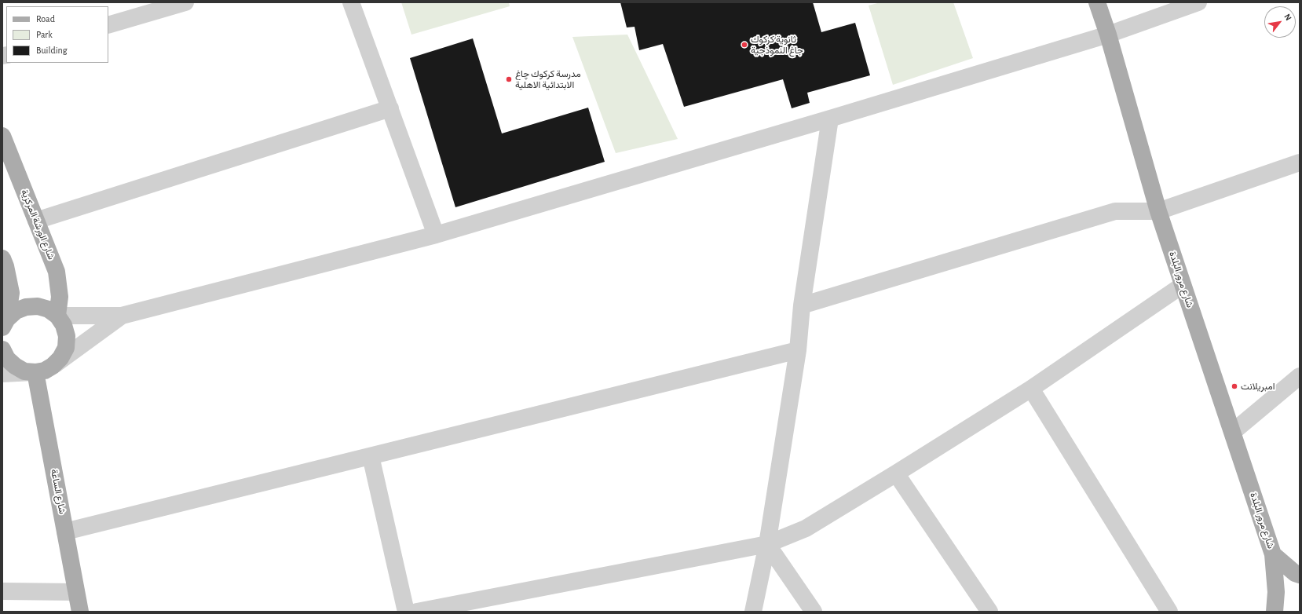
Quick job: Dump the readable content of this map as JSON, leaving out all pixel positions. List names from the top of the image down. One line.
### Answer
{"streets":{"main road":["شارع الورشة المركزية","شارع مرور البلدة","شارع الساعة"]},"places":["ثانوية كركوك جاغ النموذجية","مدرسة كركوك چاغ الابتدائية الاهلية","امبريلانت"],"legend":["Road","Park","Building"],"north":"top right"}
